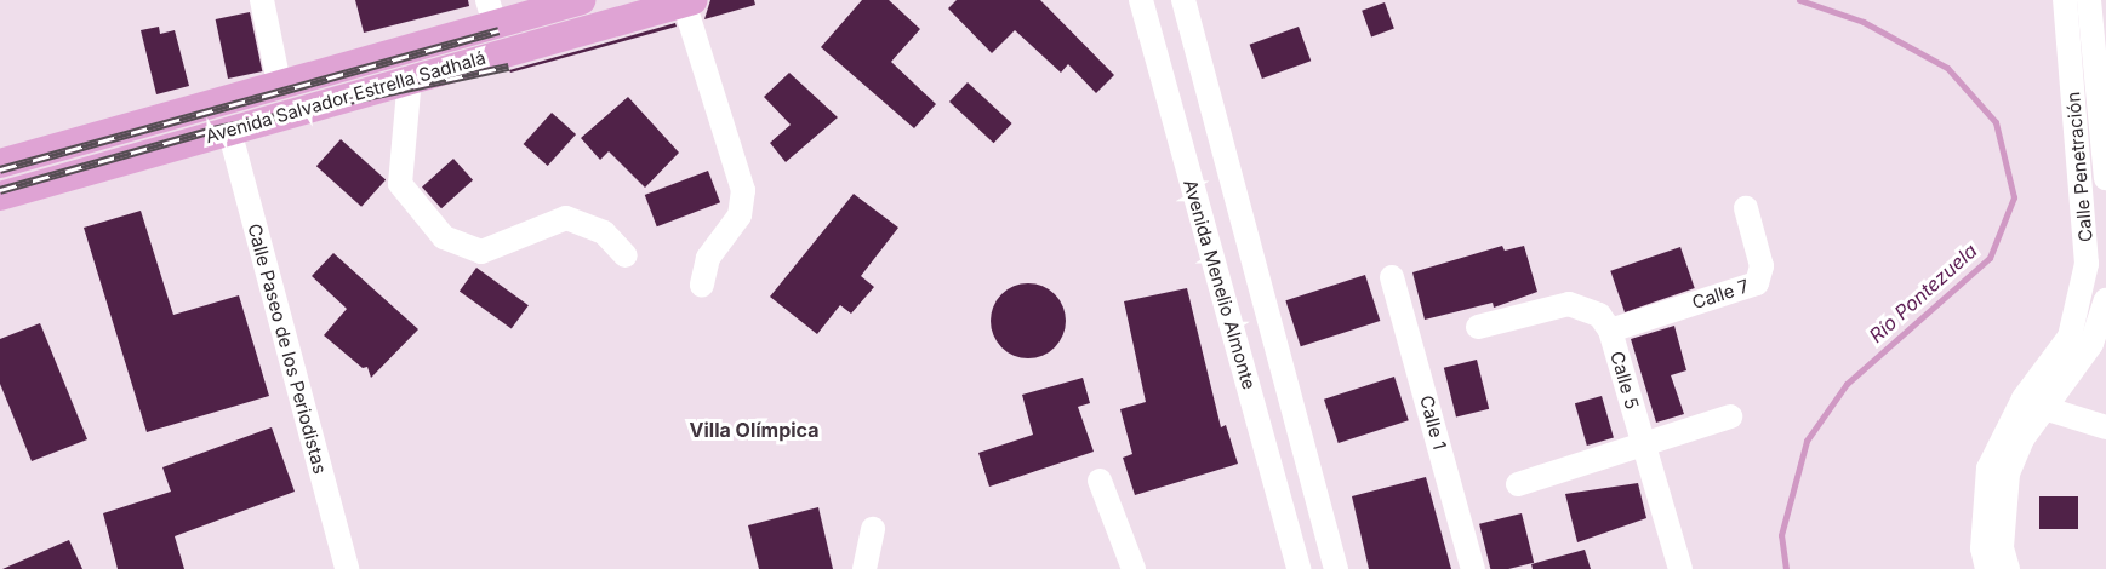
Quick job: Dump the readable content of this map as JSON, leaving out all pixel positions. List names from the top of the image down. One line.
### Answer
{"streets":{"main road":["Avenida Salvador Estrella Sadhalá"],"street":["Calle Penetración","Avenida Menelio Almonte","Calle 7","Calle Paseo de los Periodistas","Calle 5","Calle 1"]},"crossings":[["Avenida Salvador Estrella Sadhalá","Calle Paseo de los Periodistas"],["Calle 7","Calle 5"]],"districts":["Villa Olímpica"],"water":["Río Pontezuela"]}
